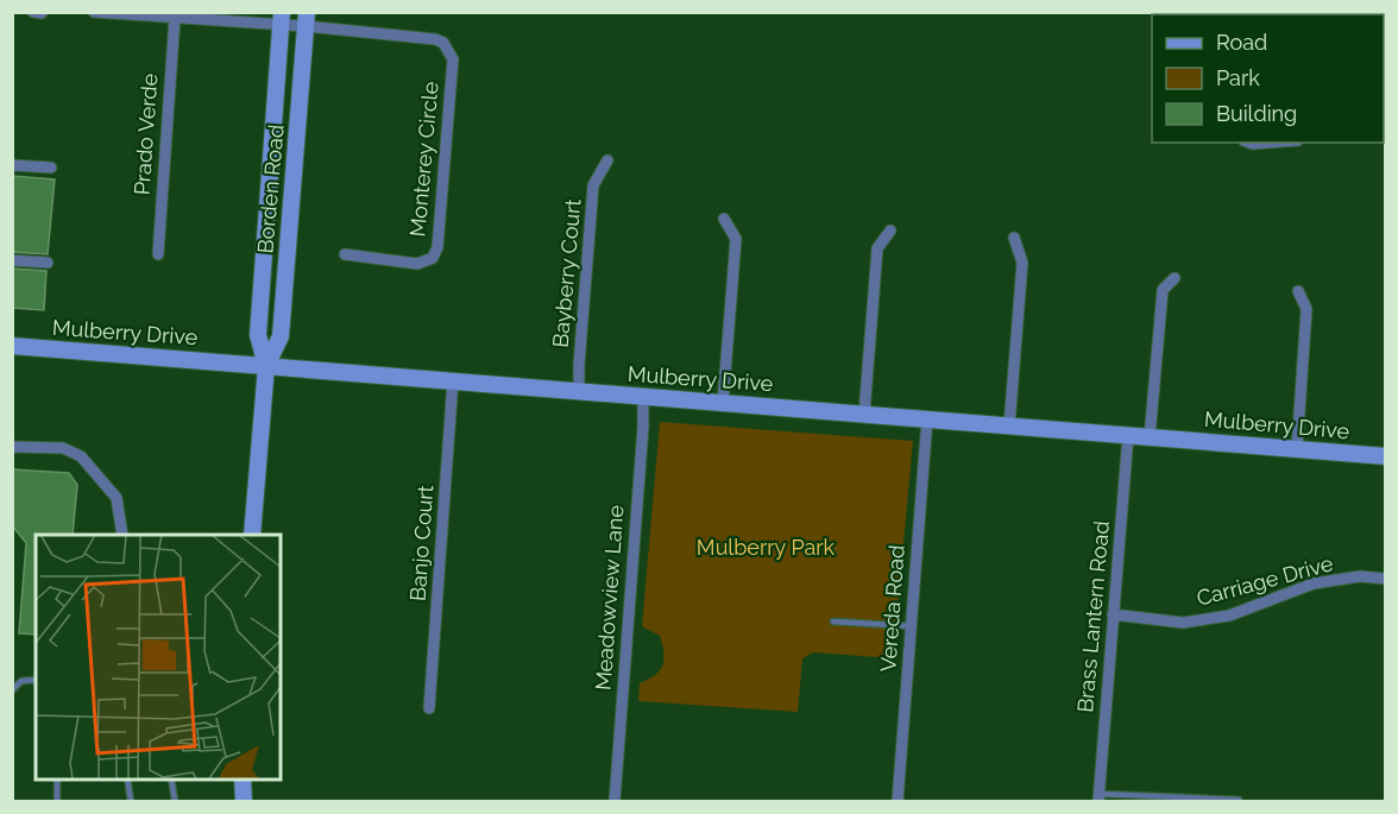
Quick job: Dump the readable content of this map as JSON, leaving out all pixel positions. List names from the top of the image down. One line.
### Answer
{"streets":{"main road":["Borden Road","Mulberry Drive"],"street":["Prado Verde","Monterey Circle","Bayberry Court","Banjo Court","Carriage Drive","Meadowview Lane","Vereda Road","Brass Lantern Road"]},"crossings":[["Monterey Circle","Borden Road"],["Borden Road","Mulberry Drive"],["Bayberry Court","Mulberry Drive"],["Mulberry Drive","Banjo Court"],["Mulberry Drive","Meadowview Lane"],["Mulberry Drive","Vereda Road"],["Mulberry Drive","Brass Lantern Road"],["Carriage Drive","Brass Lantern Road"]],"parks":["Mulberry Park"],"legend":["Road","Park","Building"]}
